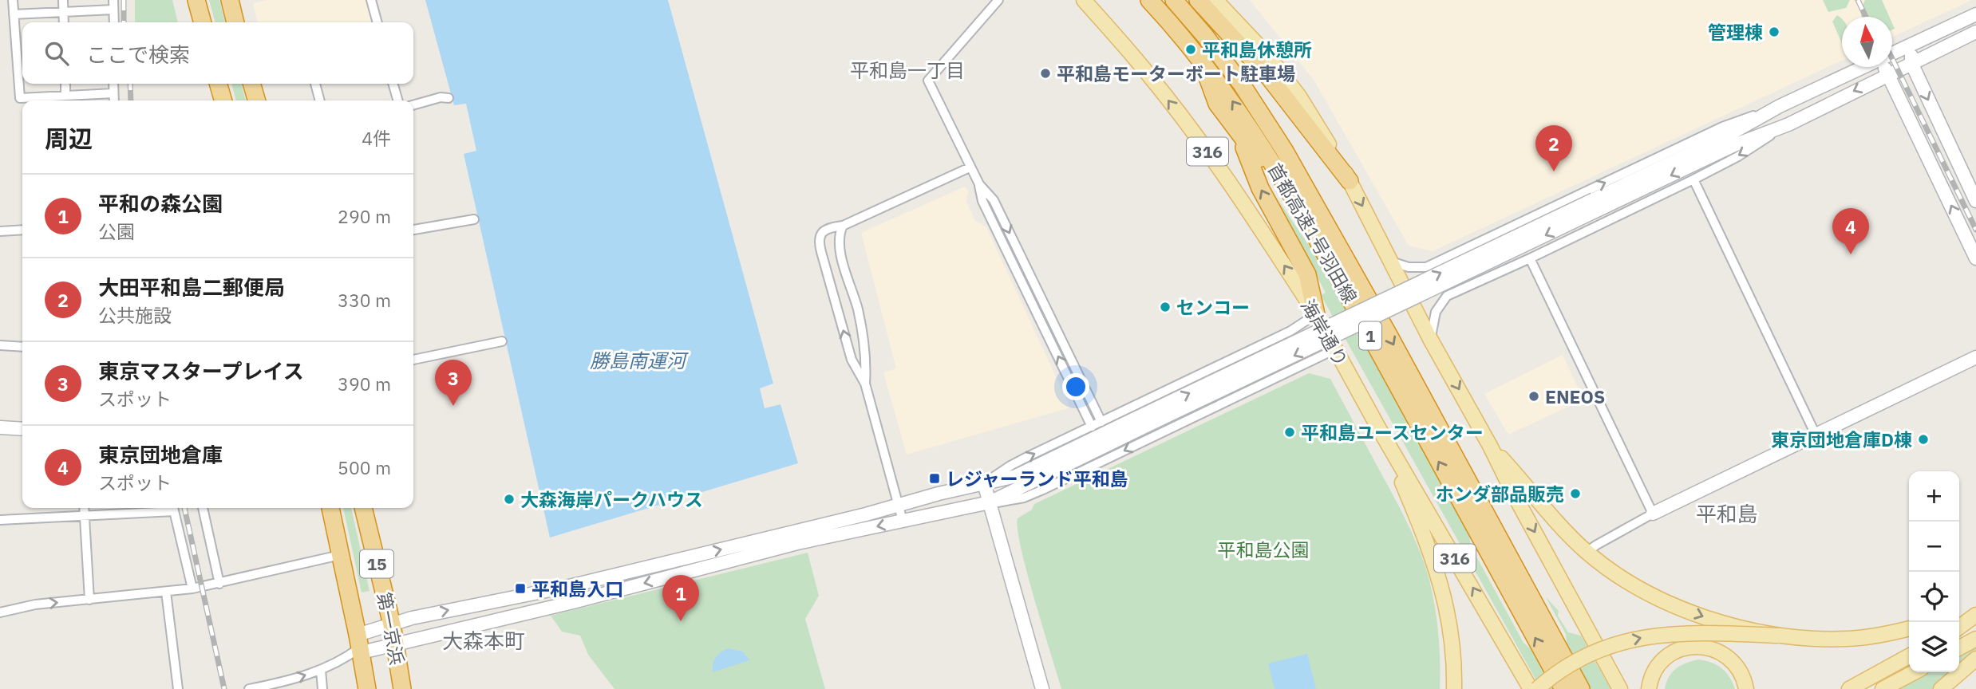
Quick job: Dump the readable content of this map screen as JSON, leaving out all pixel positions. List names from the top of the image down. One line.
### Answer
{"streets":{"highway":["首都高速1号羽田線","1","15","第一京浜"],"main road":["316","海岸通り"]},"districts":["平和島一丁目","平和島","大森本町"],"water":["勝島南運河"],"parks":["平和島公園"],"places":{"other":["管理棟","平和島休憩所","平和島モーターボート駐車場","センコー","ENEOS","平和島ユースセンター","東京団地倉庫D棟","ホンダ部品販売","大森海岸パークハウス"],"transit":["レジャーランド平和島","平和島入口"]},"north":"top","page":{"search":"ここで検索","heading":["周辺","4件"],"pins":["2","4","3","1"],"list":[{"mark":"1","name":"平和の森公園","note":"公園","value":"290 m"},{"mark":"2","name":"大田平和島二郵便局","note":"公共施設","value":"330 m"},{"mark":"3","name":"東京マスタープレイス","note":"スポット","value":"390 m"},{"mark":"4","name":"東京団地倉庫","note":"スポット","value":"500 m"}],"map_buttons":["+","−"]}}
